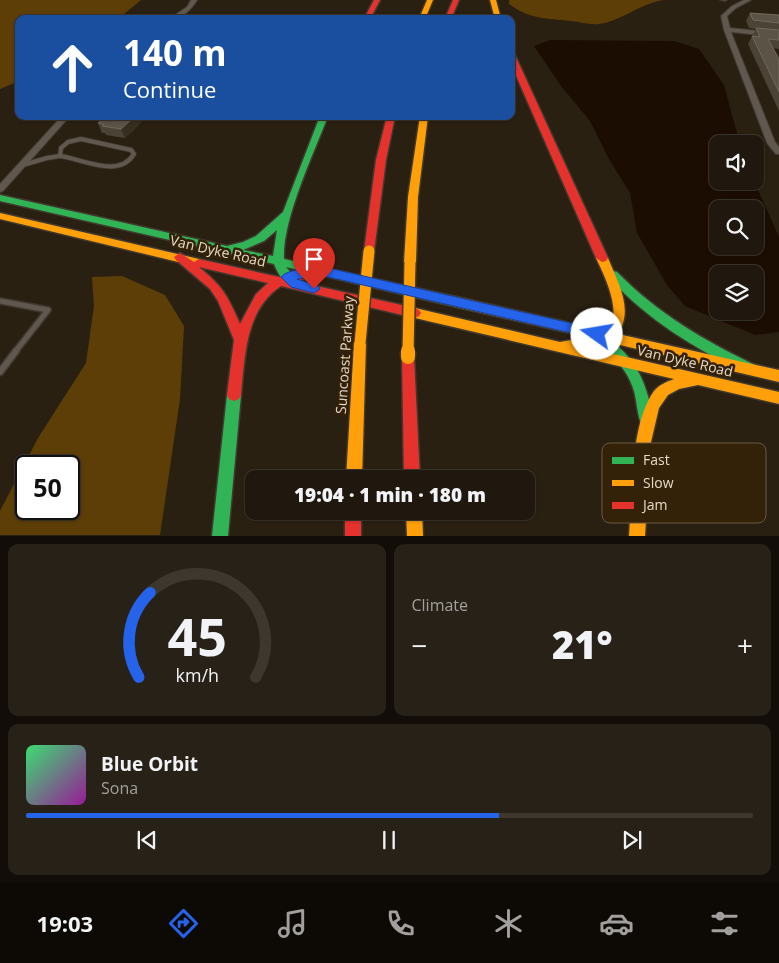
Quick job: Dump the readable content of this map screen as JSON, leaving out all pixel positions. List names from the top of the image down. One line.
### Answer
{"streets":{"main road":["Van Dyke Road","Suncoast Parkway"]},"legend":["Fast","Slow","Jam"],"page":{"turn":["140 m","Continue"],"limit":"50","trip":"19:04 · 1 min · 180 m","tile":"Climate","heat":["−","21°","+"],"song":["Blue Orbit","Sona"],"tabs":"19:03","gauge":["45","km/h"]}}
